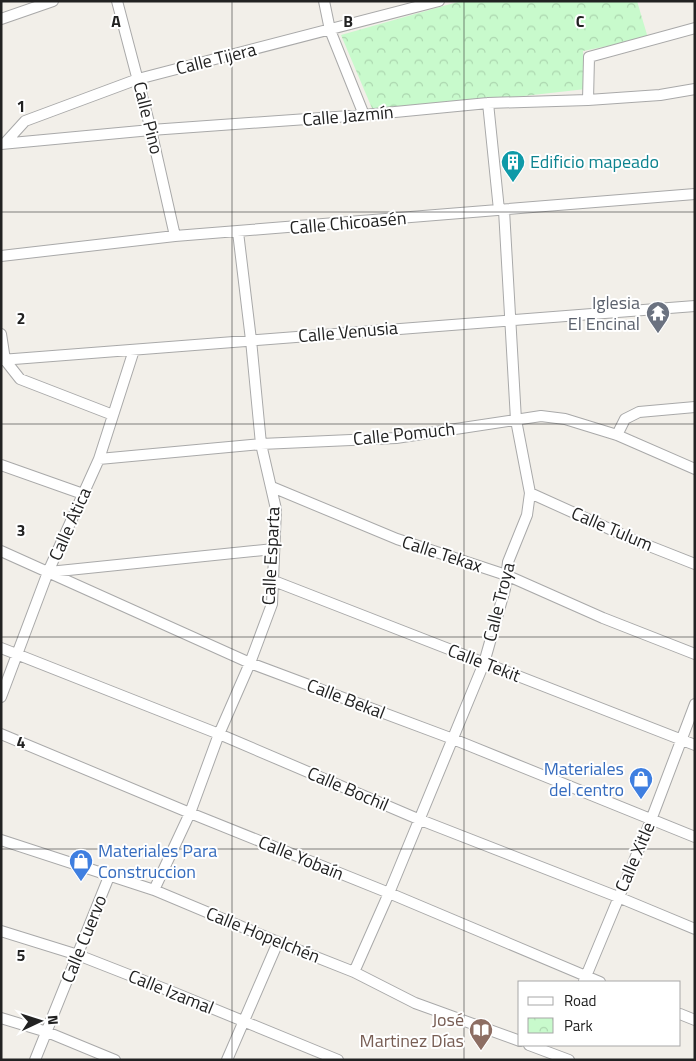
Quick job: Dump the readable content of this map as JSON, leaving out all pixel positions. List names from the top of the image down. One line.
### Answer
{"streets":{"street":["Calle Tijera","Calle Jazmín","Calle Pino","Calle Chicoasén","Calle Venusia","Calle Pomuch","Calle Ática","Calle Tulum","Calle Tekax","Calle Esparta","Calle Troya","Calle Tekit","Calle Bekal","Calle Bochil","Calle Xitle","Calle Yobaín","Calle Hopelchén","Calle Cuervo","Calle Izamal"]},"crossings":[["Calle Tijera","Calle Jazmín"],["Calle Tijera","Calle Pino"],["Calle Jazmín","Calle Pino"],["Calle Jazmín","Calle Troya"],["Calle Pino","Calle Chicoasén"],["Calle Chicoasén","Calle Esparta"],["Calle Chicoasén","Calle Troya"],["Calle Venusia","Calle Ática"],["Calle Venusia","Calle Esparta"],["Calle Venusia","Calle Troya"],["Calle Pomuch","Calle Ática"],["Calle Pomuch","Calle Esparta"],["Calle Pomuch","Calle Troya"],["Calle Ática","Calle Bekal"],["Calle Ática","Calle Bochil"],["Calle Tulum","Calle Troya"],["Calle Tekax","Calle Esparta"],["Calle Tekax","Calle Troya"],["Calle Esparta","Calle Tekit"],["Calle Esparta","Calle Bekal"],["Calle Esparta","Calle Bochil"],["Calle Esparta","Calle Yobaín"],["Calle Esparta","Calle Hopelchén"],["Calle Troya","Calle Tekit"],["Calle Troya","Calle Bekal"],["Calle Troya","Calle Bochil"],["Calle Troya","Calle Yobaín"],["Calle Troya","Calle Hopelchén"],["Calle Tekit","Calle Xitle"],["Calle Bekal","Calle Xitle"],["Calle Bochil","Calle Xitle"],["Calle Xitle","Calle Yobaín"],["Calle Hopelchén","Calle Cuervo"],["Calle Cuervo","Calle Izamal"]],"places":{"building":["Edificio mapeado"],"temple":["Iglesia El Encinal"],"shop":["Materiales del centro","Materiales Para Construccion"],"library":["José Martinez Días"]},"legend":["Road","Park"],"north":"right","grid":{"columns":["A","B","C"],"rows":["1","2","3","4","5"]}}
